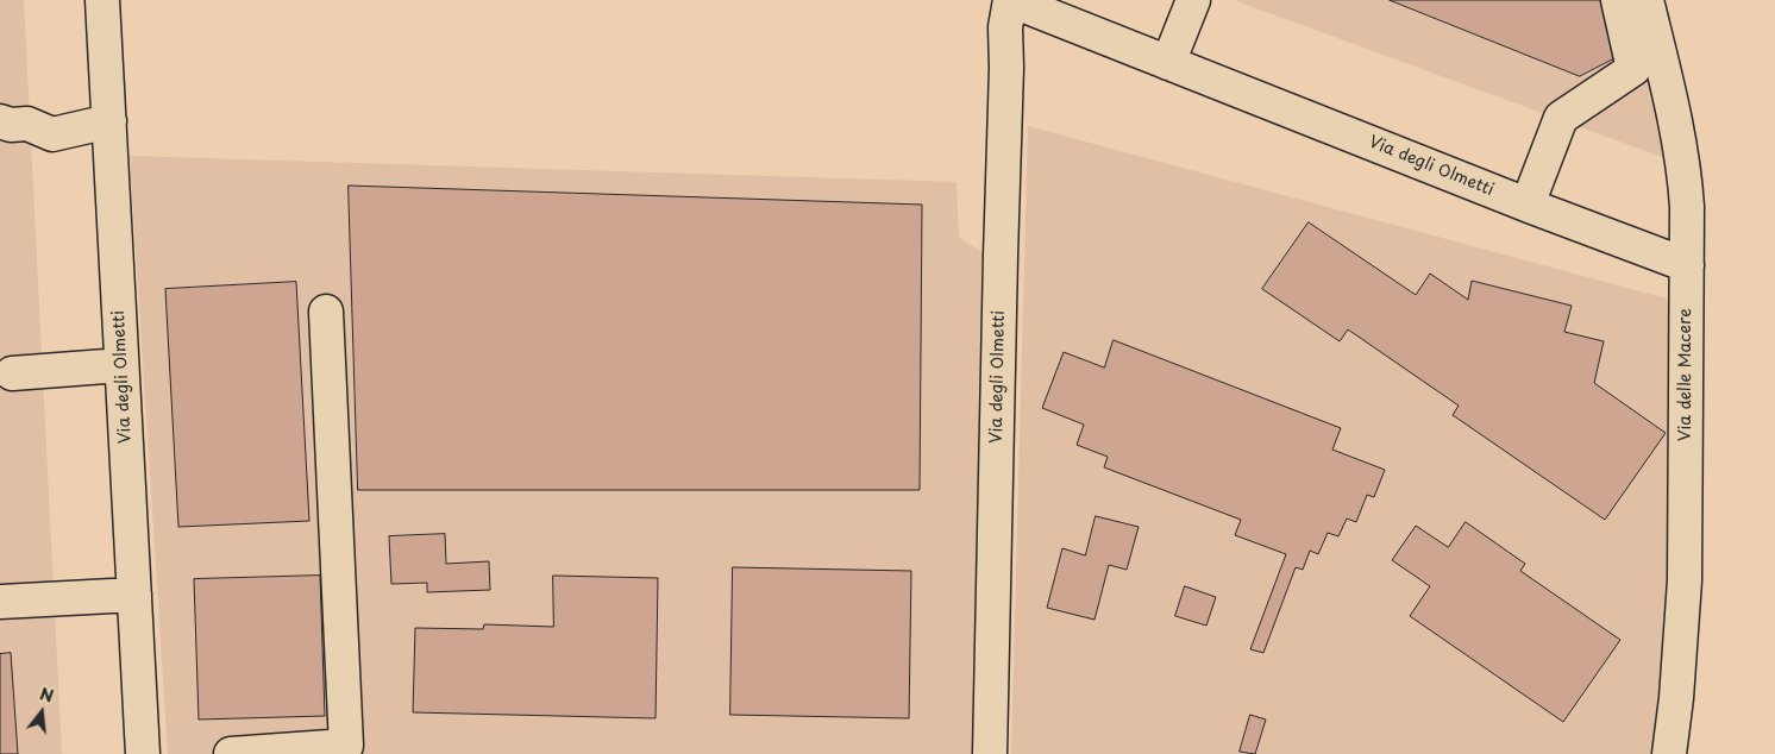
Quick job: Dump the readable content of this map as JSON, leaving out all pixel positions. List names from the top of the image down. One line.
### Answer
{"streets":{"street":["Via degli Olmetti","Via delle Macere"]},"crossings":[["Via degli Olmetti","Via delle Macere"]],"north":"top"}
